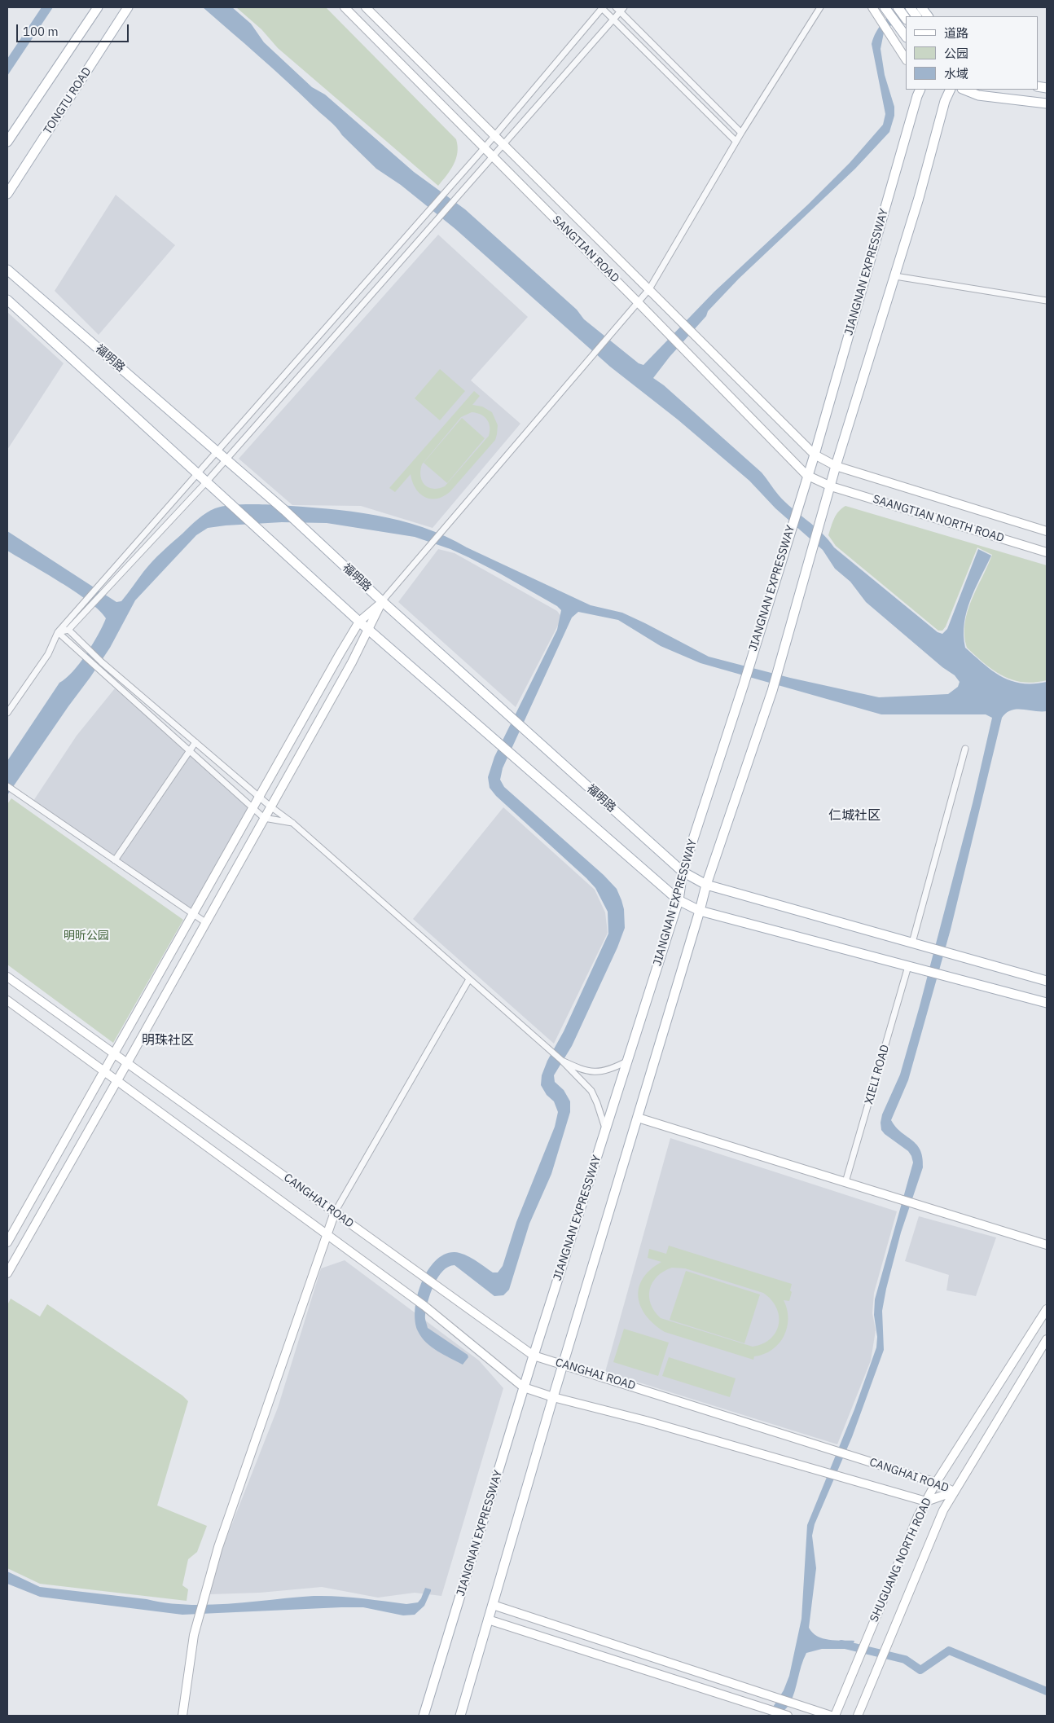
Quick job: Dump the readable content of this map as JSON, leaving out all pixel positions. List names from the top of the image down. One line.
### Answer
{"streets":{"main road":["TONGTU ROAD","SANGTIAN ROAD","JIANGNAN EXPRESSWAY","福明路","SAANGTIAN NORTH ROAD","CANGHAI ROAD","SHUGUANG NORTH ROAD"],"street":["XIELI ROAD"]},"crossings":[["SANGTIAN ROAD","JIANGNAN EXPRESSWAY"],["SANGTIAN ROAD","SAANGTIAN NORTH ROAD"],["JIANGNAN EXPRESSWAY","福明路"],["JIANGNAN EXPRESSWAY","CANGHAI ROAD"],["CANGHAI ROAD","SHUGUANG NORTH ROAD"]],"districts":["仁城社区","明珠社区"],"parks":["明昕公园"],"legend":["道路","公园","水域"],"scale_bar":"100 m"}
